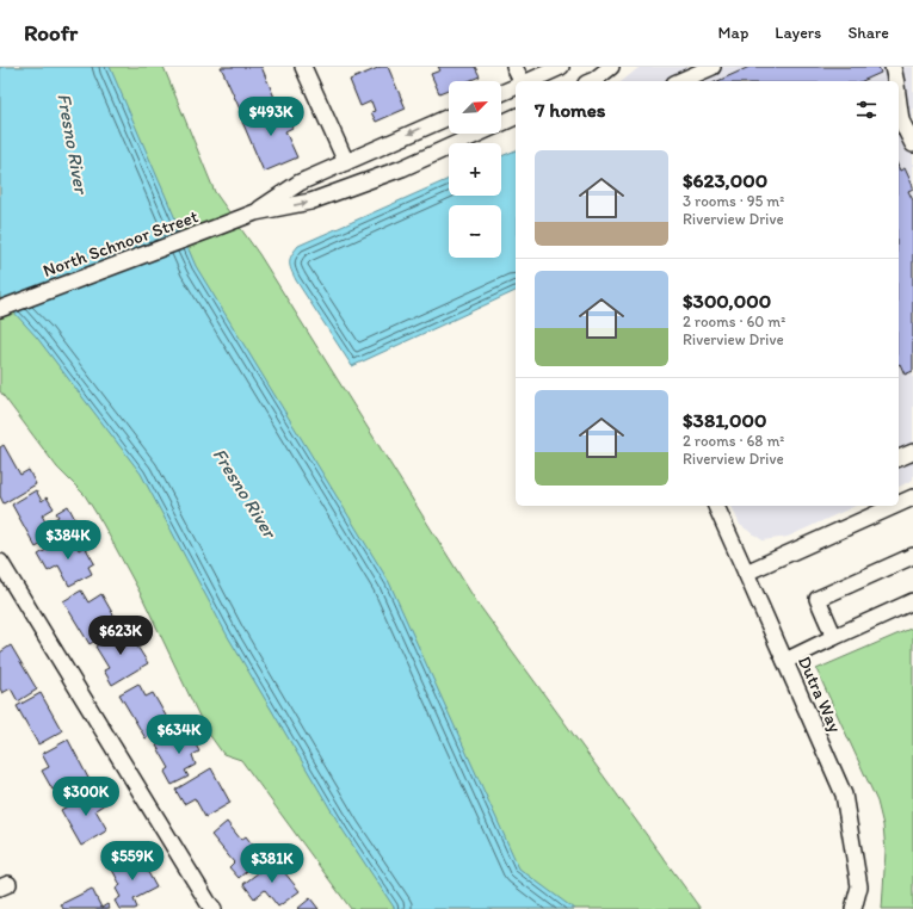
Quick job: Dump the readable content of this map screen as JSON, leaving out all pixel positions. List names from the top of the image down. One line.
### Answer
{"streets":{"street":["North Schnoor Street","Dutra Way"]},"water":["Fresno River"],"north":"top right","page":{"header":"Roofr","nav":["Map","Layers","Share"],"map_buttons":["+","−"],"heading":"7 homes","price":["$493K","$384K","$623K","$634K","$300K","$559K","$381K"],"list":[{"name":"$623,000","note":"3 rooms · 95 m² · Riverview Drive"},{"name":"$300,000","note":"2 rooms · 60 m² · Riverview Drive"},{"name":"$381,000","note":"2 rooms · 68 m² · Riverview Drive"}]}}
